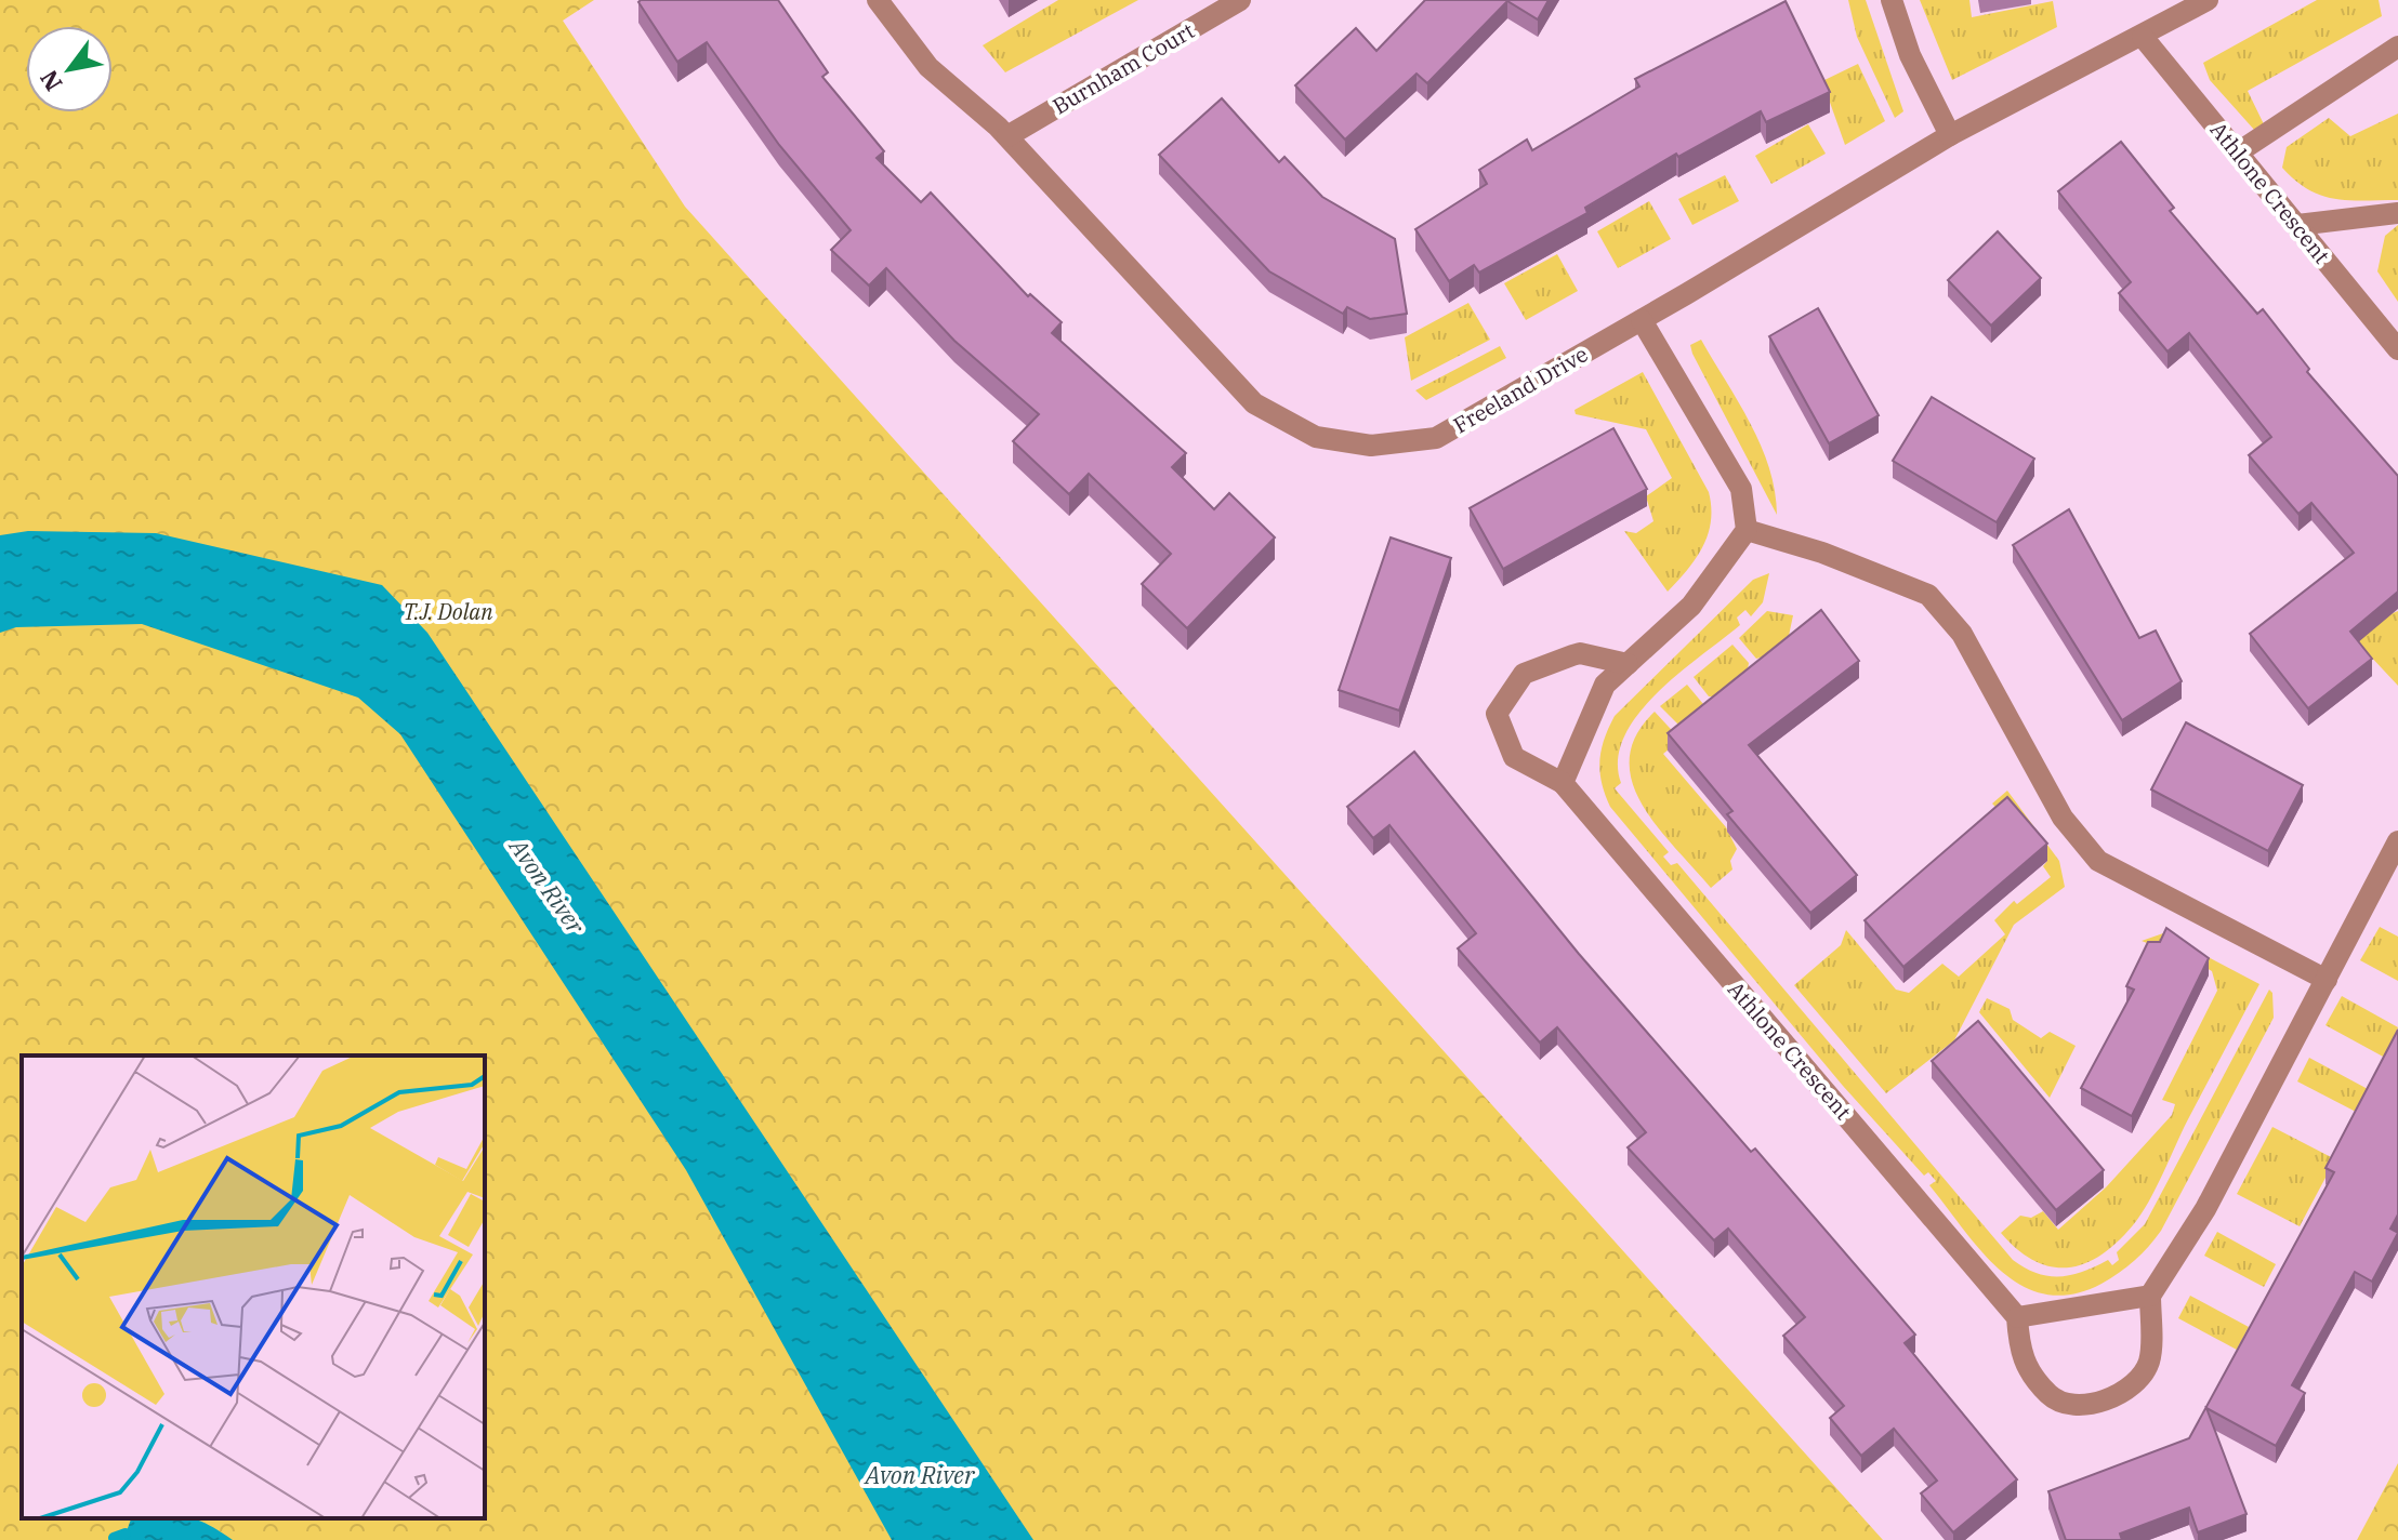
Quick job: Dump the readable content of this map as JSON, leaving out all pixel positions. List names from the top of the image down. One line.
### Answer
{"streets":{"street":["Burnham Court","Athlone Crescent","Freeland Drive"]},"crossings":[["Burnham Court","Freeland Drive"],["Athlone Crescent","Freeland Drive"]],"water":["Avon River"],"parks":["T.J. Dolan"],"north":"bottom left"}
